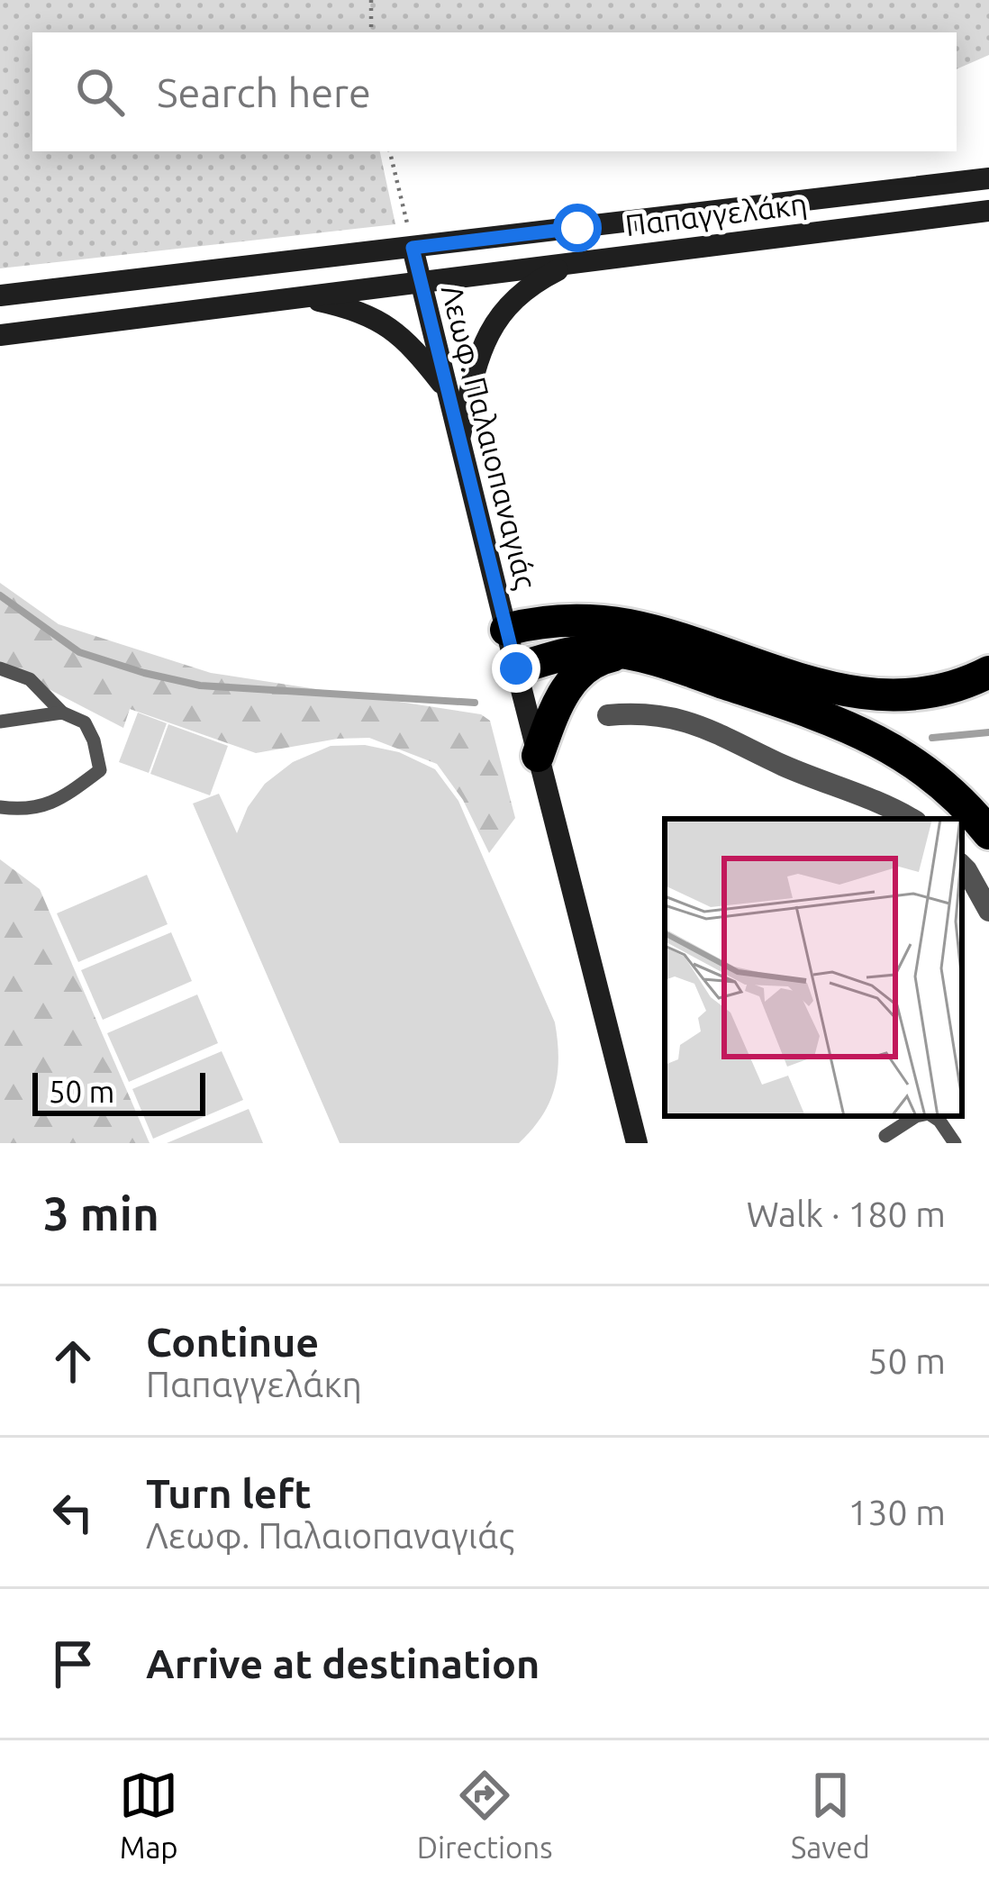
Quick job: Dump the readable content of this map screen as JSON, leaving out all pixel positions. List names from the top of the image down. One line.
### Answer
{"streets":{"street":["Παπαγγελάκη","Λεωφ. Παλαιοπαναγιάς"]},"crossings":[["Παπαγγελάκη","Λεωφ. Παλαιοπαναγιάς"]],"scale_bar":"50 m","page":{"search":"Search here","scale":"50 m","heading":["3 min","Walk · 180 m"],"list":[["Continue","Παπαγγελάκη","50 m"],["Turn left","Λεωφ. Παλαιοπαναγιάς","130 m"],"Arrive at destination"],"nav":["Map","Directions","Saved"]}}
